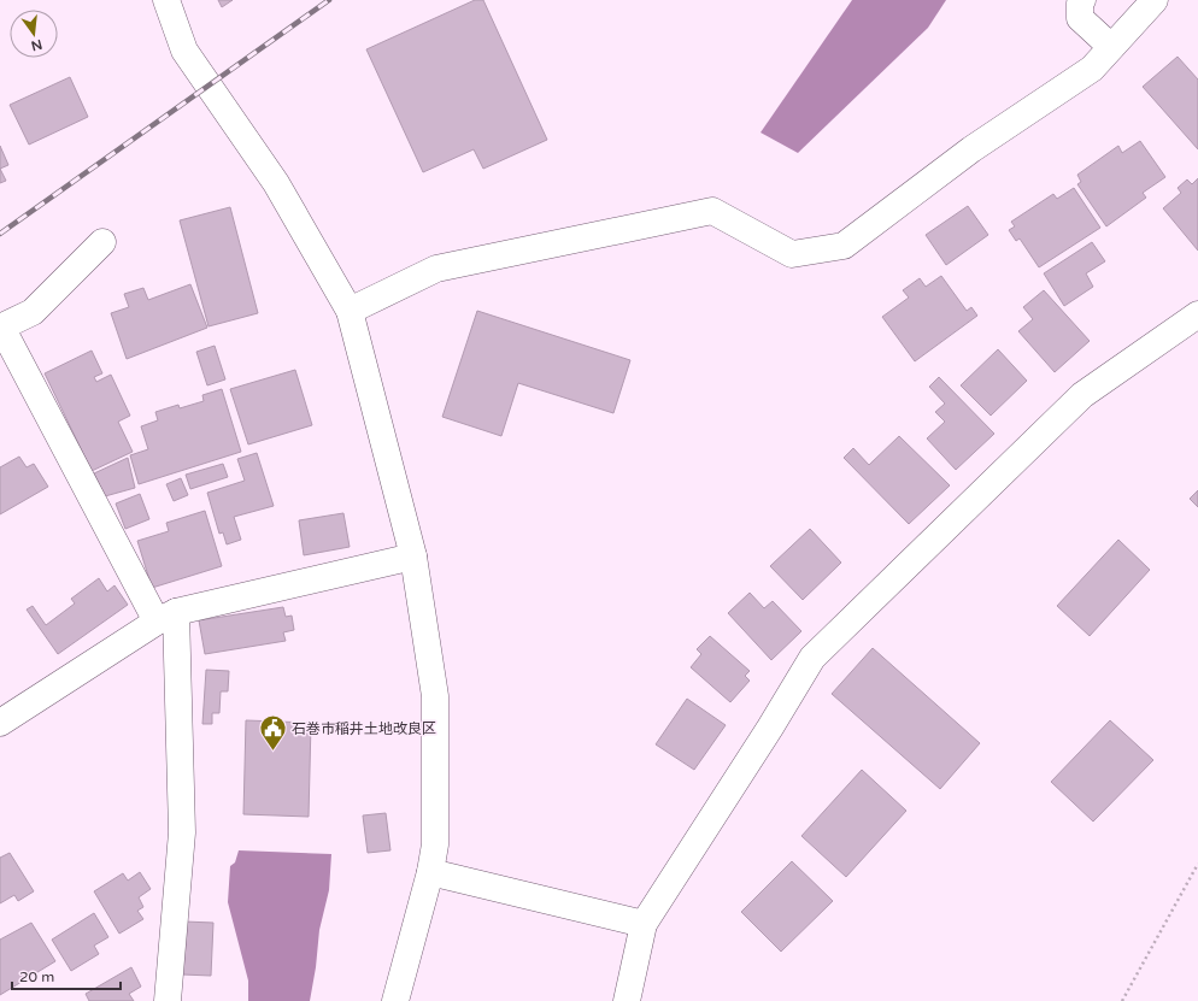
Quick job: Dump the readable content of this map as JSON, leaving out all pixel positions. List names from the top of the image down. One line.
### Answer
{"places":{"public building":["石巻市稲井土地改良区"]},"scale_bar":"20 m","north":"bottom"}
